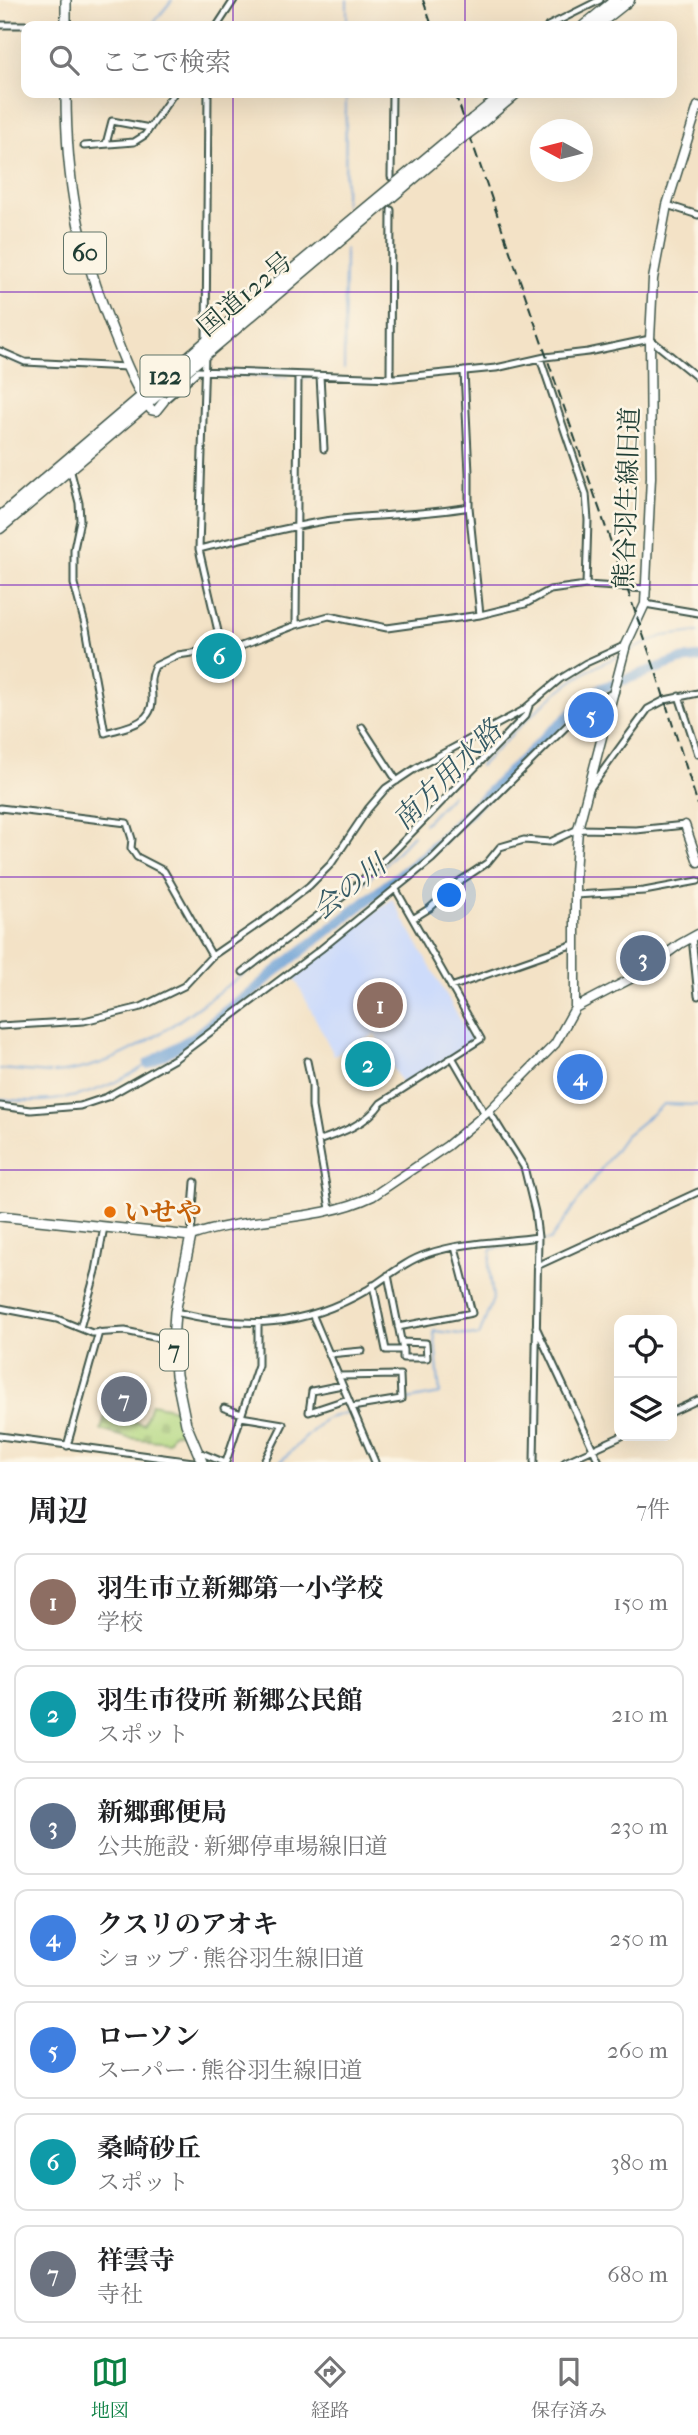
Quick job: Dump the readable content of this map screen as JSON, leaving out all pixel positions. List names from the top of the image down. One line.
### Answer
{"streets":{"highway":["国道122号","122"],"main road":["60","7"],"street":["熊谷羽生線旧道"]},"crossings":[["60","国道122号"],["熊谷羽生線旧道","7"]],"water":["南方用水路","会の川"],"places":["いせや"],"north":"left","page":{"search":"ここで検索","pins":["6","5","3","1","2","4","7"],"heading":["周辺","7件"],"list":[{"mark":"1","name":"羽生市立新郷第一小学校","note":"学校","value":"150 m"},{"mark":"2","name":"羽生市役所 新郷公民館","note":"スポット","value":"210 m"},{"mark":"3","name":"新郷郵便局","note":"公共施設 · 新郷停車場線旧道","value":"230 m"},{"mark":"4","name":"クスリのアオキ","note":"ショップ · 熊谷羽生線旧道","value":"250 m"},{"mark":"5","name":"ローソン","note":"スーパー · 熊谷羽生線旧道","value":"260 m"},{"mark":"6","name":"桑崎砂丘","note":"スポット","value":"380 m"},{"mark":"7","name":"祥雲寺","note":"寺社","value":"680 m"}],"nav":["地図","経路","保存済み"]}}
